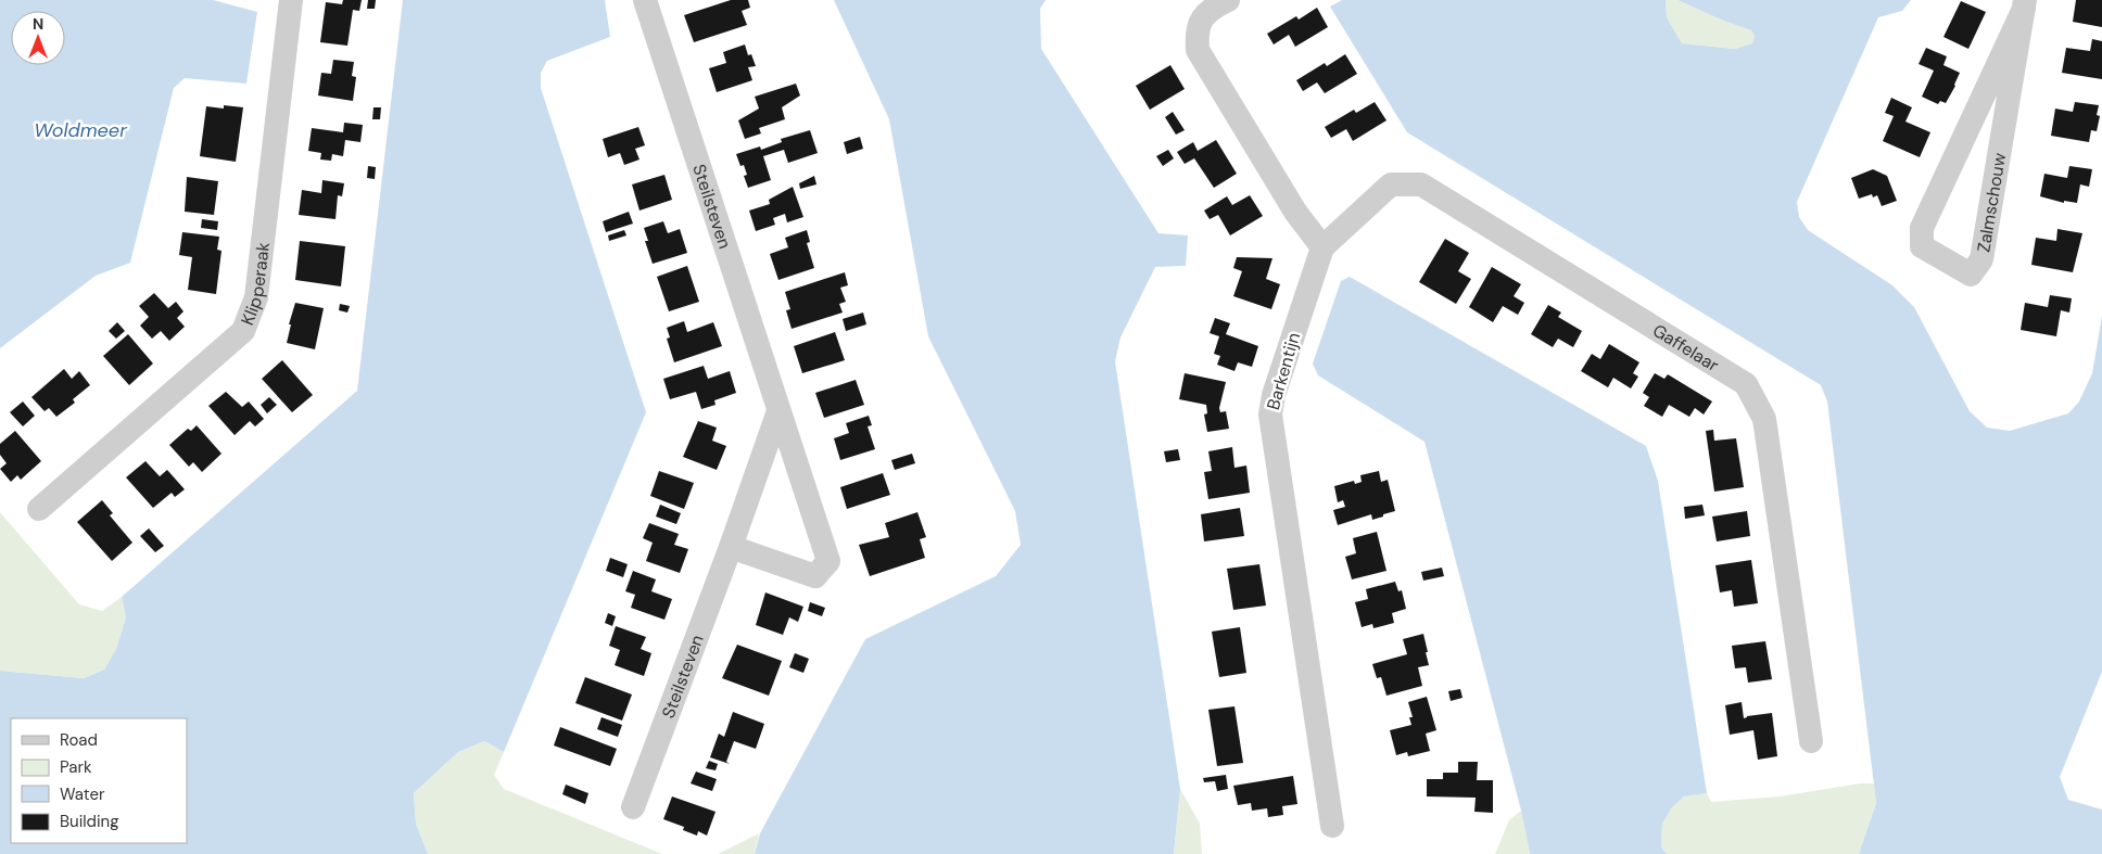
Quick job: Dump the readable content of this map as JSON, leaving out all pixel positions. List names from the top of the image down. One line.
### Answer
{"streets":{"street":["Zalmschouw","Steilsteven","Klipperaak","Gaffelaar","Barkentijn"]},"crossings":[["Gaffelaar","Barkentijn"]],"water":["Woldmeer"],"legend":["Road","Park","Water","Building"],"north":"top"}
